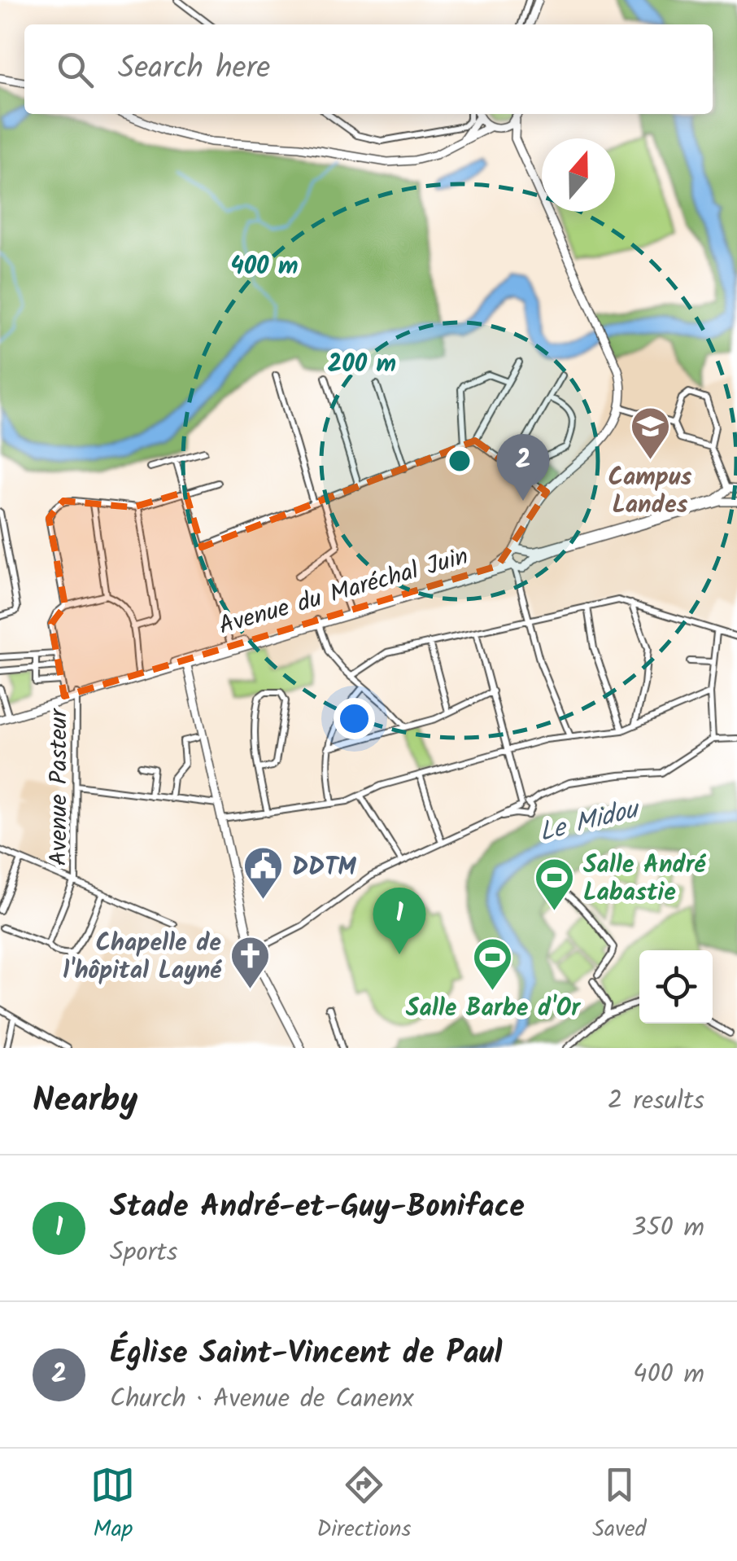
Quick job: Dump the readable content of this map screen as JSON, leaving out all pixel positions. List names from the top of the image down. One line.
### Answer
{"streets":{"main road":["Avenue du Maréchal Juin"],"street":["Avenue Pasteur"]},"crossings":[["Avenue du Maréchal Juin","Avenue Pasteur"]],"water":["Le Midou"],"places":{"school or university":["Campus Landes"],"public building":["DDTM"],"sports":["Salle André Labastie","Salle Barbe d'Or"],"church":["Chapelle de l'hôpital Layné"]},"north":"top","page":{"search":"Search here","pins":["2","1"],"heading":["Nearby","2 results"],"list":[{"mark":"1","name":"Stade André-et-Guy-Boniface","note":"Sports","value":"350 m"},{"mark":"2","name":"Église Saint-Vincent de Paul","note":"Church · Avenue de Canenx","value":"400 m"}],"nav":["Map","Directions","Saved"]},"rings":["400 m","200 m"]}
